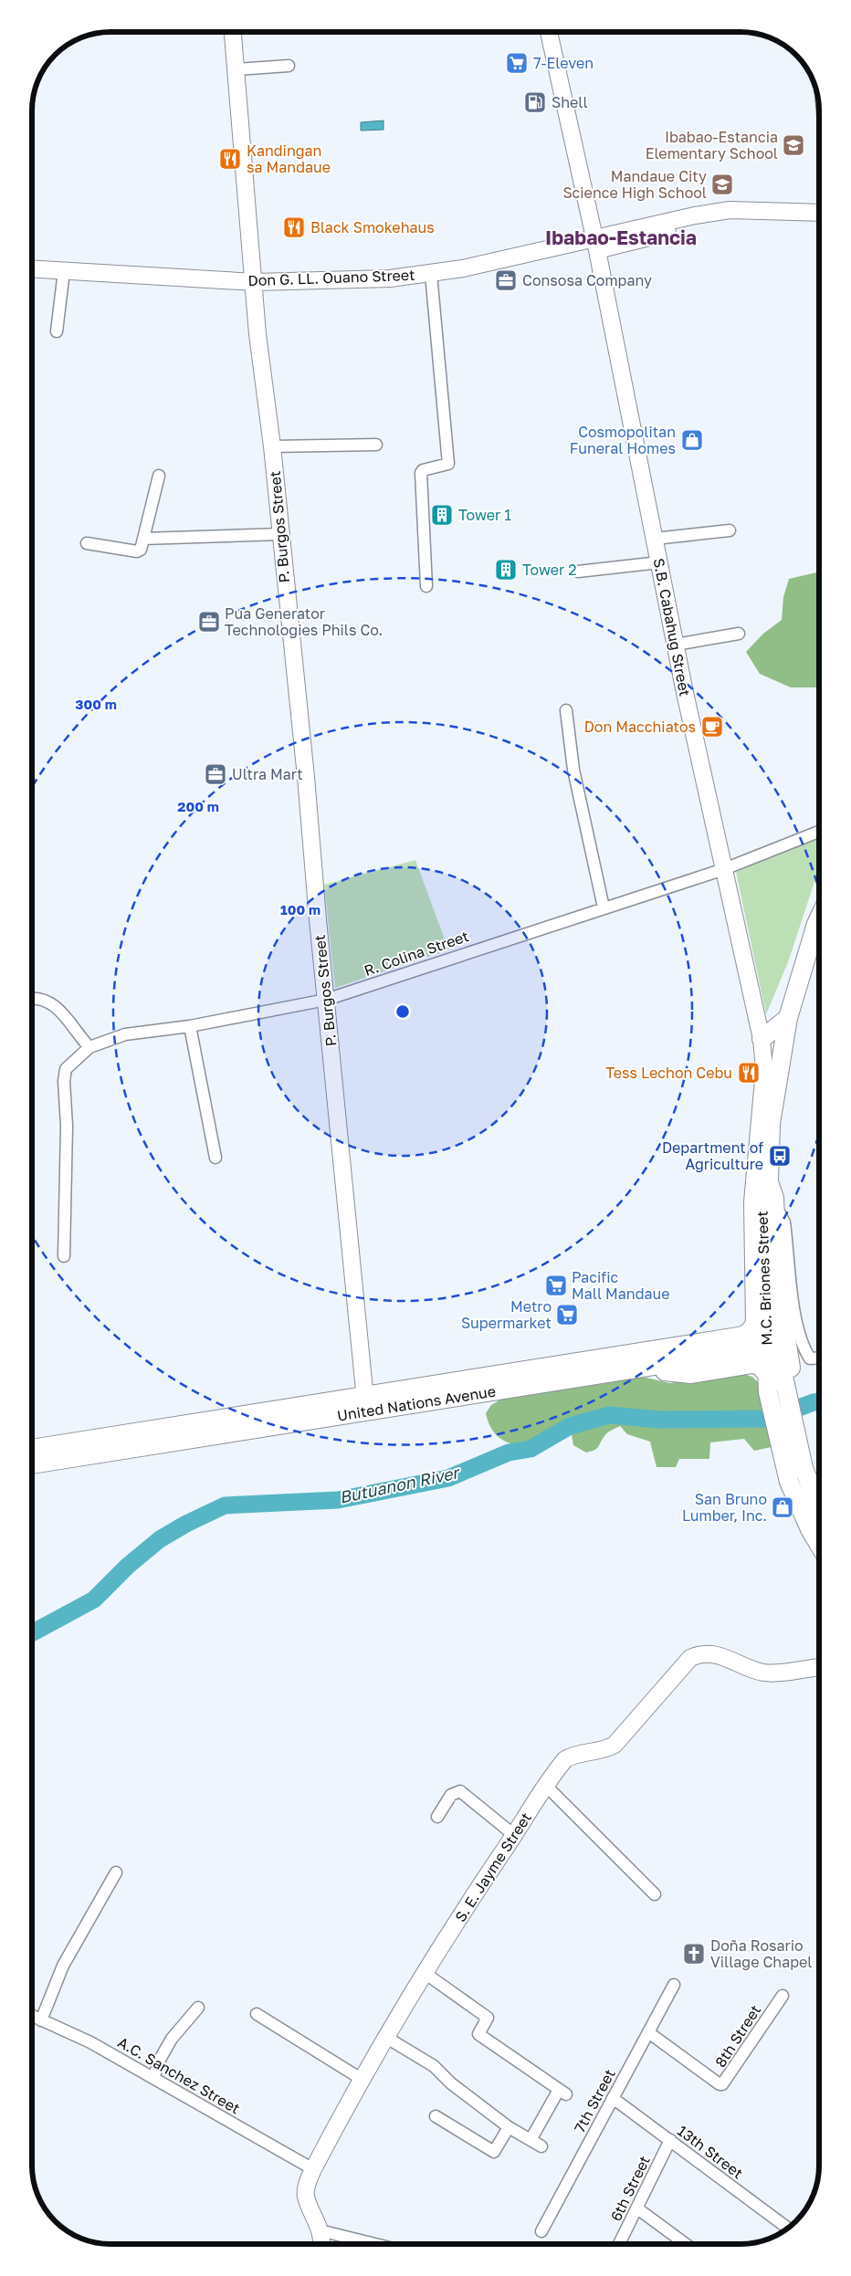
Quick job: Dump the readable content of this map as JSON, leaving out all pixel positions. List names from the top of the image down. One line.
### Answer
{"streets":{"main road":["M.C. Briones Street","United Nations Avenue"],"street":["Don G. LL. Ouano Street","P. Burgos Street","S.B. Cabahug Street","R. Colina Street","S. E. Jayme Street","8th Street","A.C. Sanchez Street","7th Street","13th Street","6th Street"]},"crossings":[["Don G. LL. Ouano Street","P. Burgos Street"],["Don G. LL. Ouano Street","S.B. Cabahug Street"],["P. Burgos Street","R. Colina Street"],["P. Burgos Street","United Nations Avenue"],["S.B. Cabahug Street","R. Colina Street"],["S.B. Cabahug Street","United Nations Avenue"],["M.C. Briones Street","United Nations Avenue"],["S. E. Jayme Street","A.C. Sanchez Street"],["8th Street","7th Street"],["7th Street","13th Street"],["13th Street","6th Street"]],"districts":["Ibabao-Estancia"],"water":["Butuanon River"],"places":{"supermarket":["7-Eleven","Pacific Mall Mandaue","Metro Supermarket"],"fuel station":["Shell"],"school or university":["Ibabao-Estancia Elementary School","Mandaue City Science High School"],"restaurant":["Kandingan sa Mandaue","Black Smokehaus","Tess Lechon Cebu"],"office":["Consosa Company","Pua Generator Technologies Phils Co.","Ultra Mart"],"shop":["Cosmopolitan Funeral Homes","San Bruno Lumber, Inc."],"building":["Tower 1","Tower 2"],"cafe":["Don Macchiatos"],"bus stop":["Department of Agriculture"],"church":["Doña Rosario Village Chapel"]},"rings":["300 m","200 m","100 m"]}
